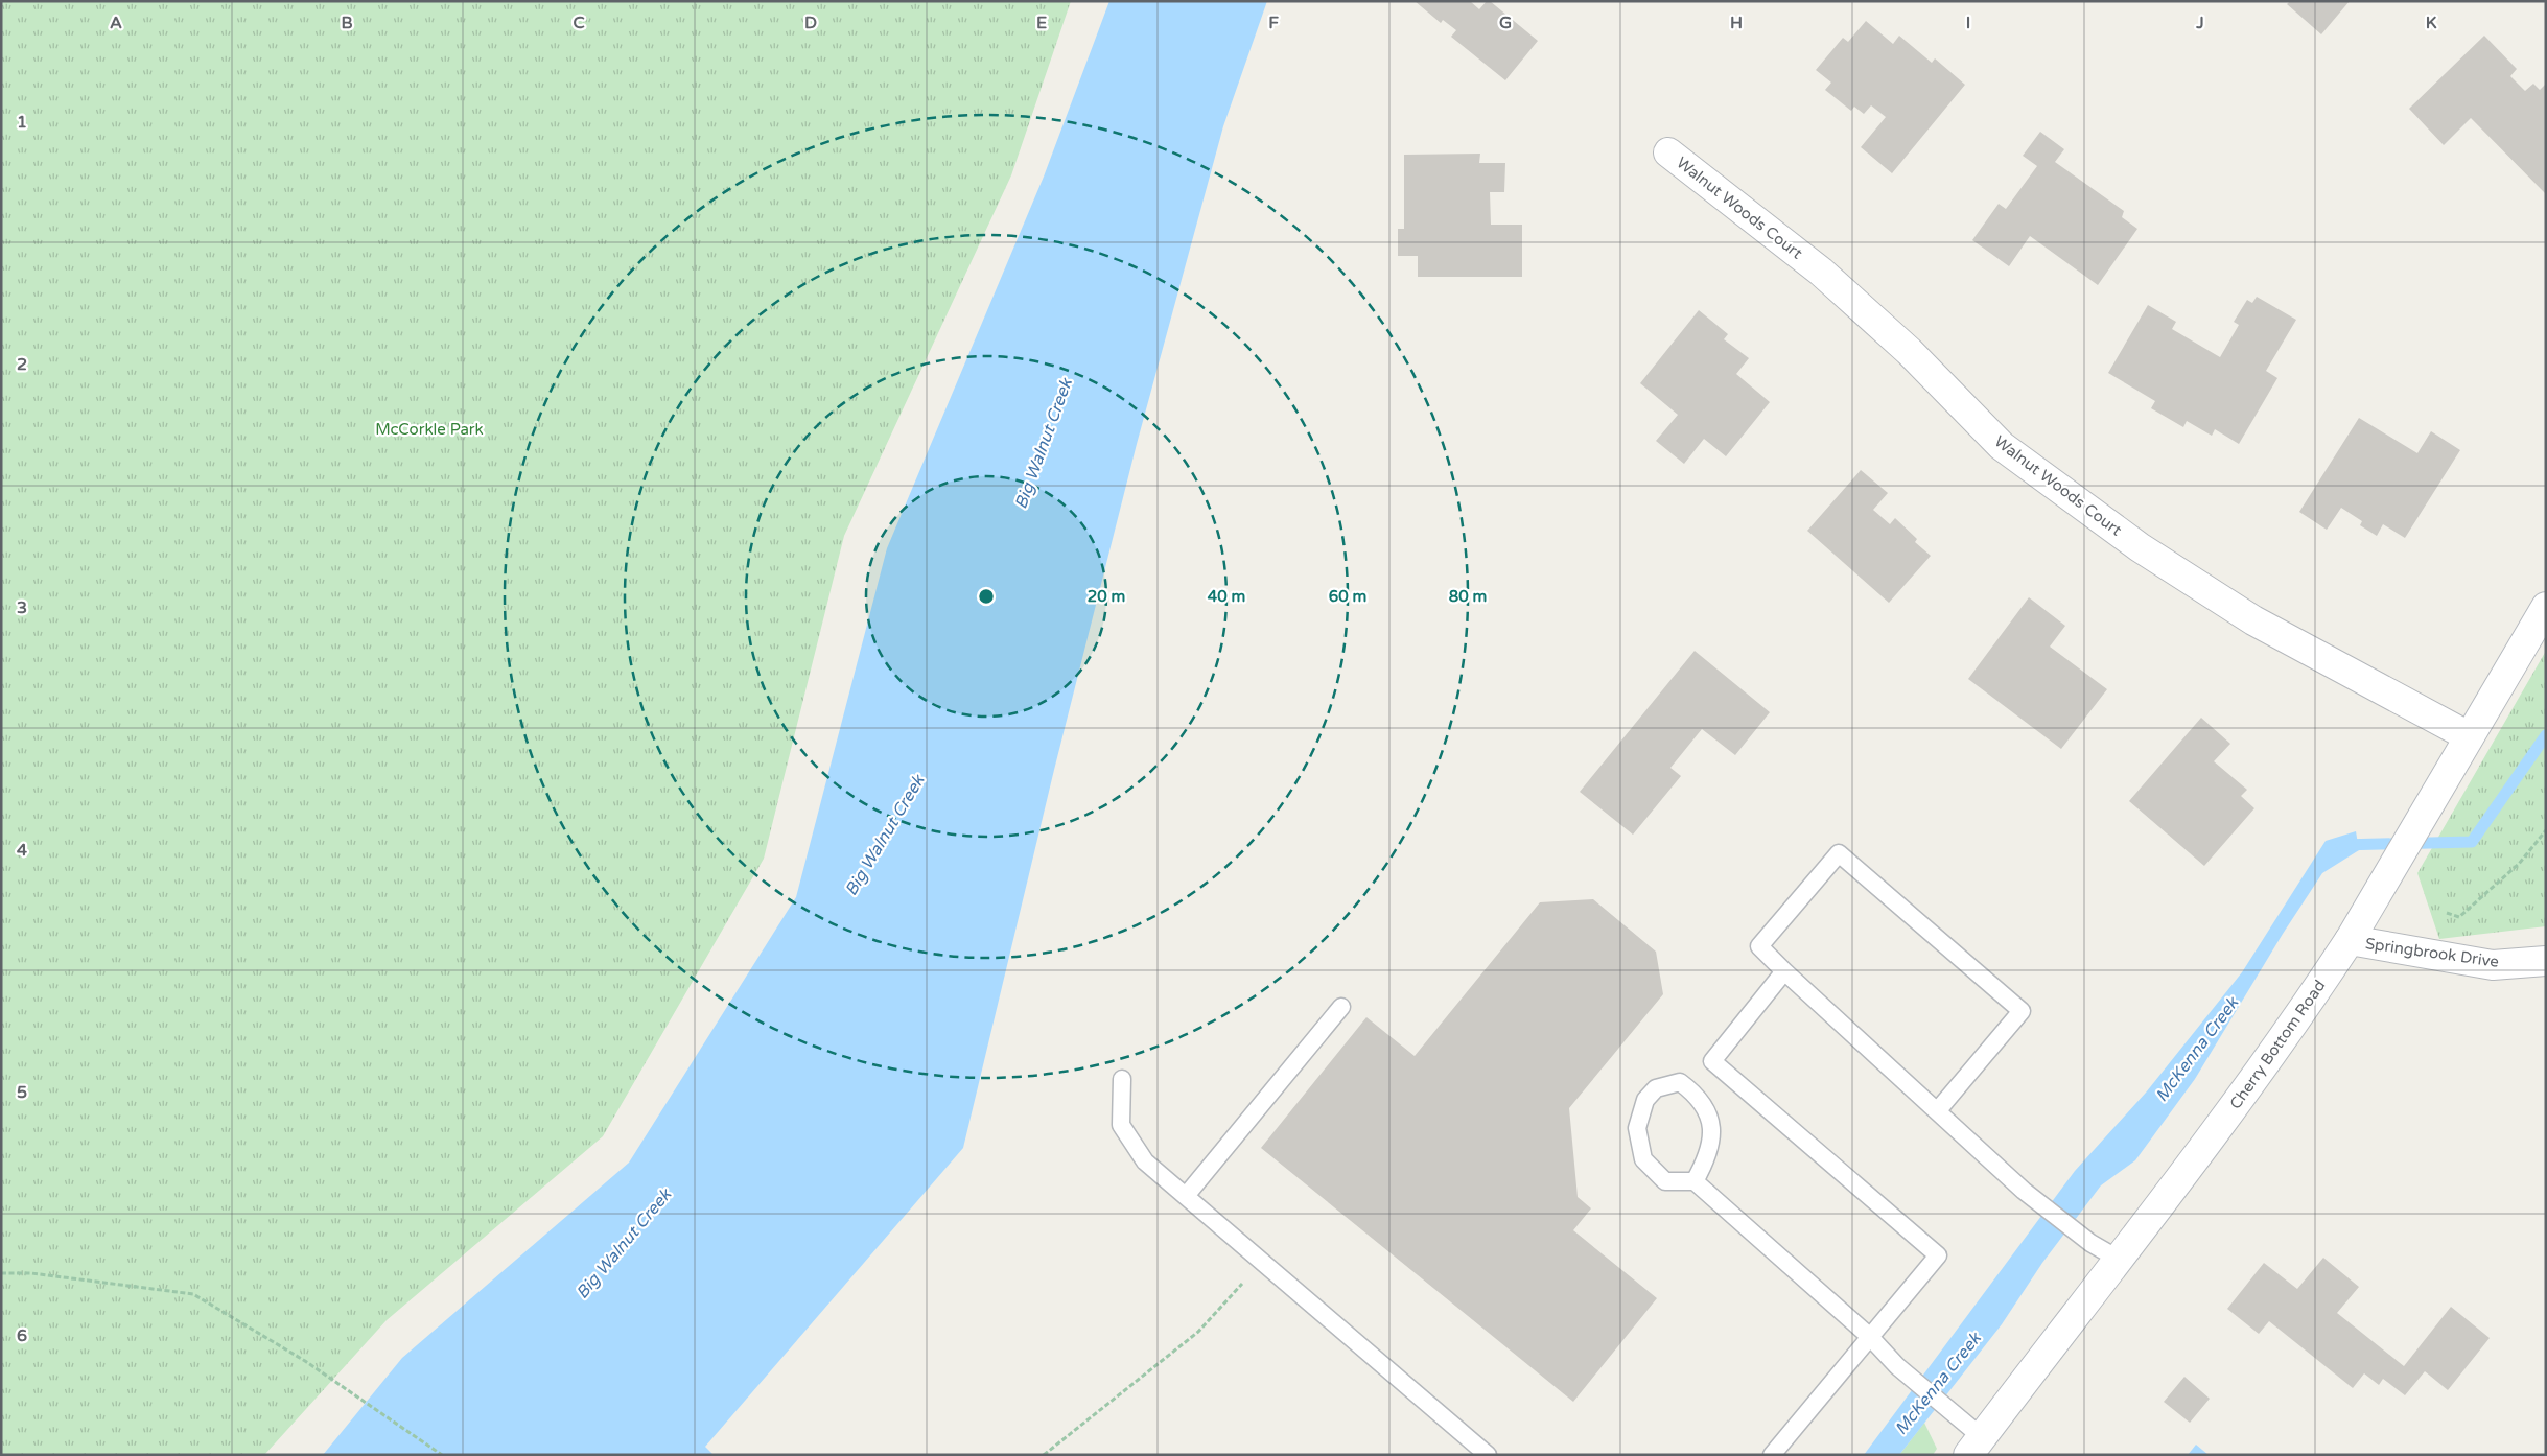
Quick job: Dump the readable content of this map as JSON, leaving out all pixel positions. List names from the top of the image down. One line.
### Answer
{"streets":{"street":["Walnut Woods Court","Springbrook Drive","Cherry Bottom Road"]},"crossings":[["Walnut Woods Court","Cherry Bottom Road"],["Springbrook Drive","Cherry Bottom Road"]],"water":["Big Walnut Creek","McKenna Creek"],"parks":["McCorkle Park"],"grid":{"columns":["A","B","C","D","E","F","G","H","I","J","K"],"rows":["1","2","3","4","5","6"]},"rings":["20 m","40 m","60 m","80 m"]}
